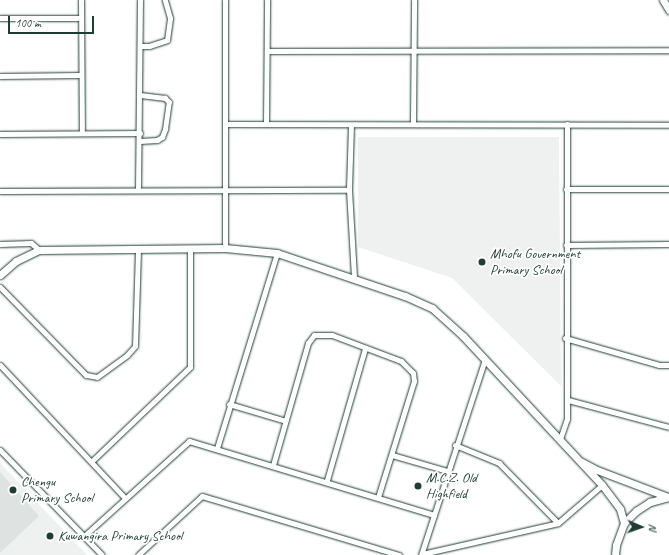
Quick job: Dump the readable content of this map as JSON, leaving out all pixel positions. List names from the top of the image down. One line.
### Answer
{"places":["Mhofu Government Primary School","M.C.Z. Old Highfield","Chengu Primary School","Kuwangira Primary School"],"scale_bar":"100 m","north":"right"}
